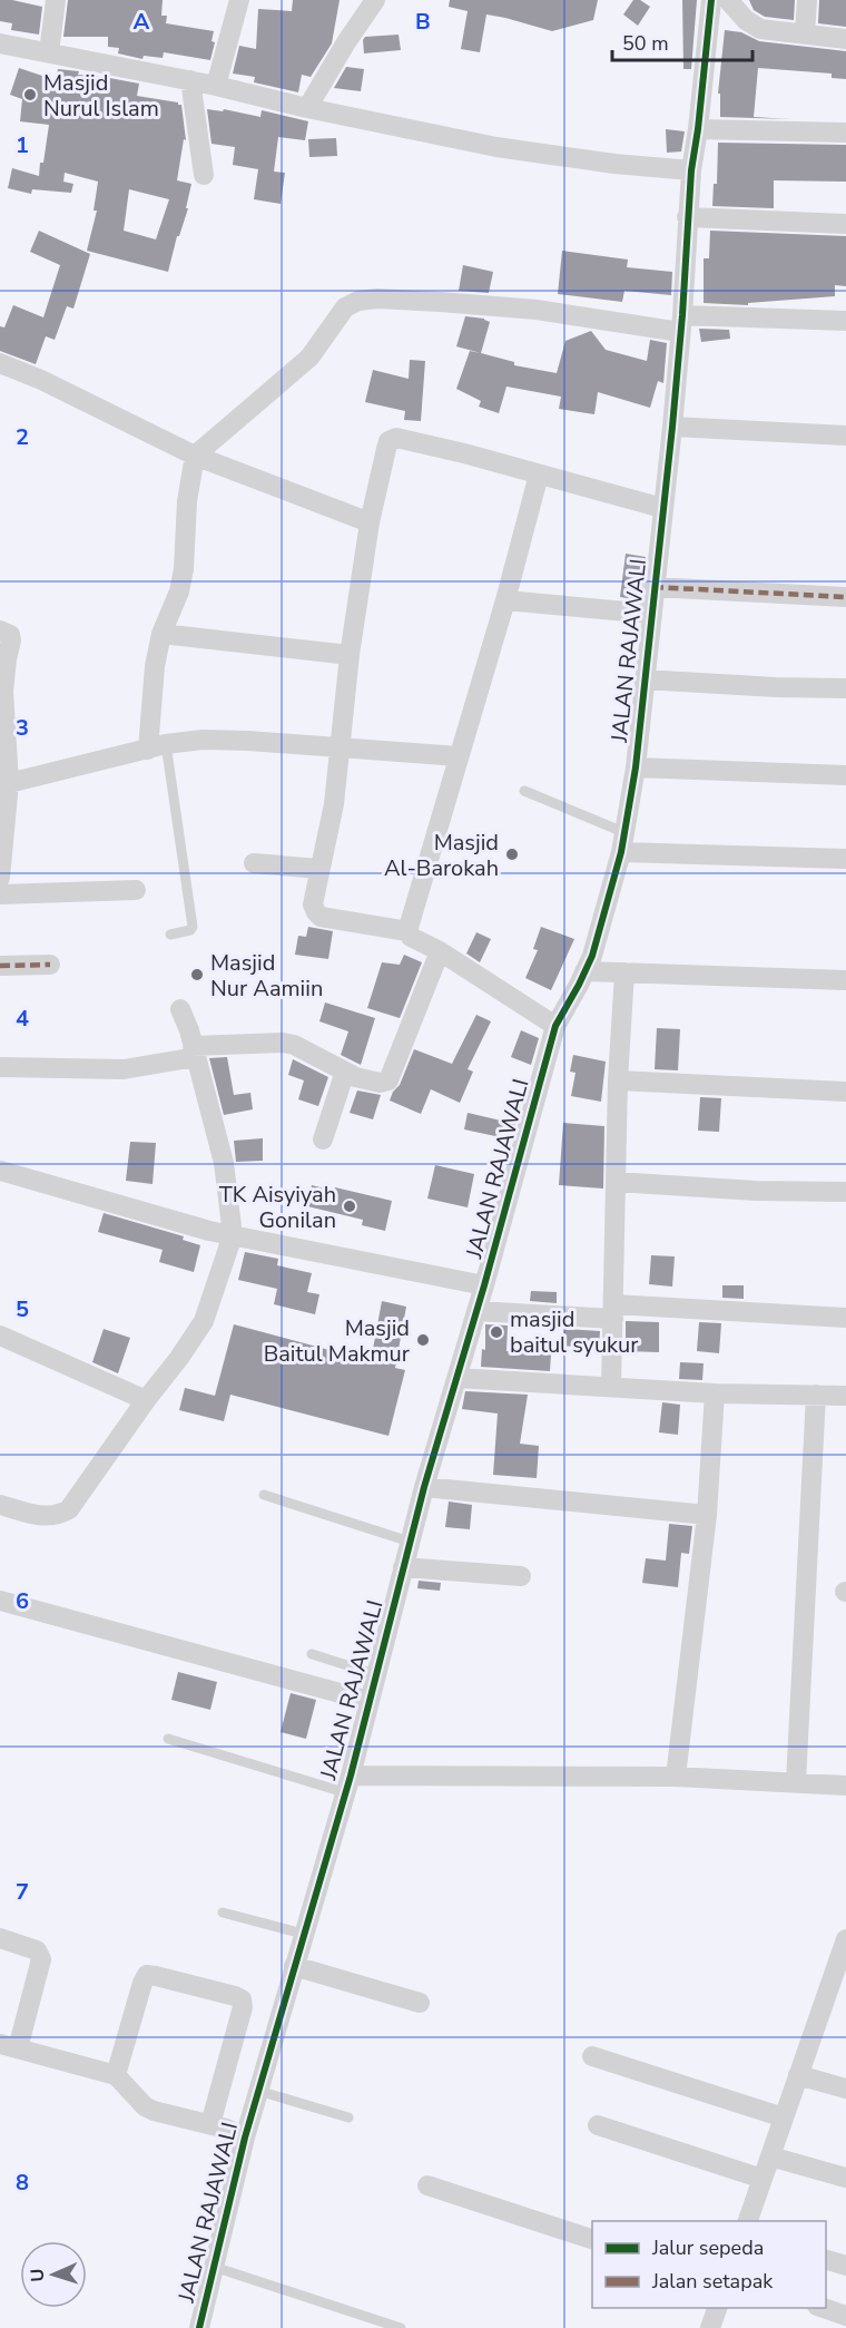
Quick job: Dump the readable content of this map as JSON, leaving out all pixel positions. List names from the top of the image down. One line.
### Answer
{"streets":{"street":["JALAN RAJAWALI"]},"places":["Masjid Nurul Islam","Masjid Al-Barokah","Masjid Nur Aamiin","TK Aisyiyah Gonilan","masjid baitul syukur","Masjid Baitul Makmur"],"legend":["Jalur sepeda","Jalan setapak"],"scale_bar":"50 m","north":"left","grid":{"columns":["A","B"],"rows":["1","2","3","4","5","6","7","8"]}}
